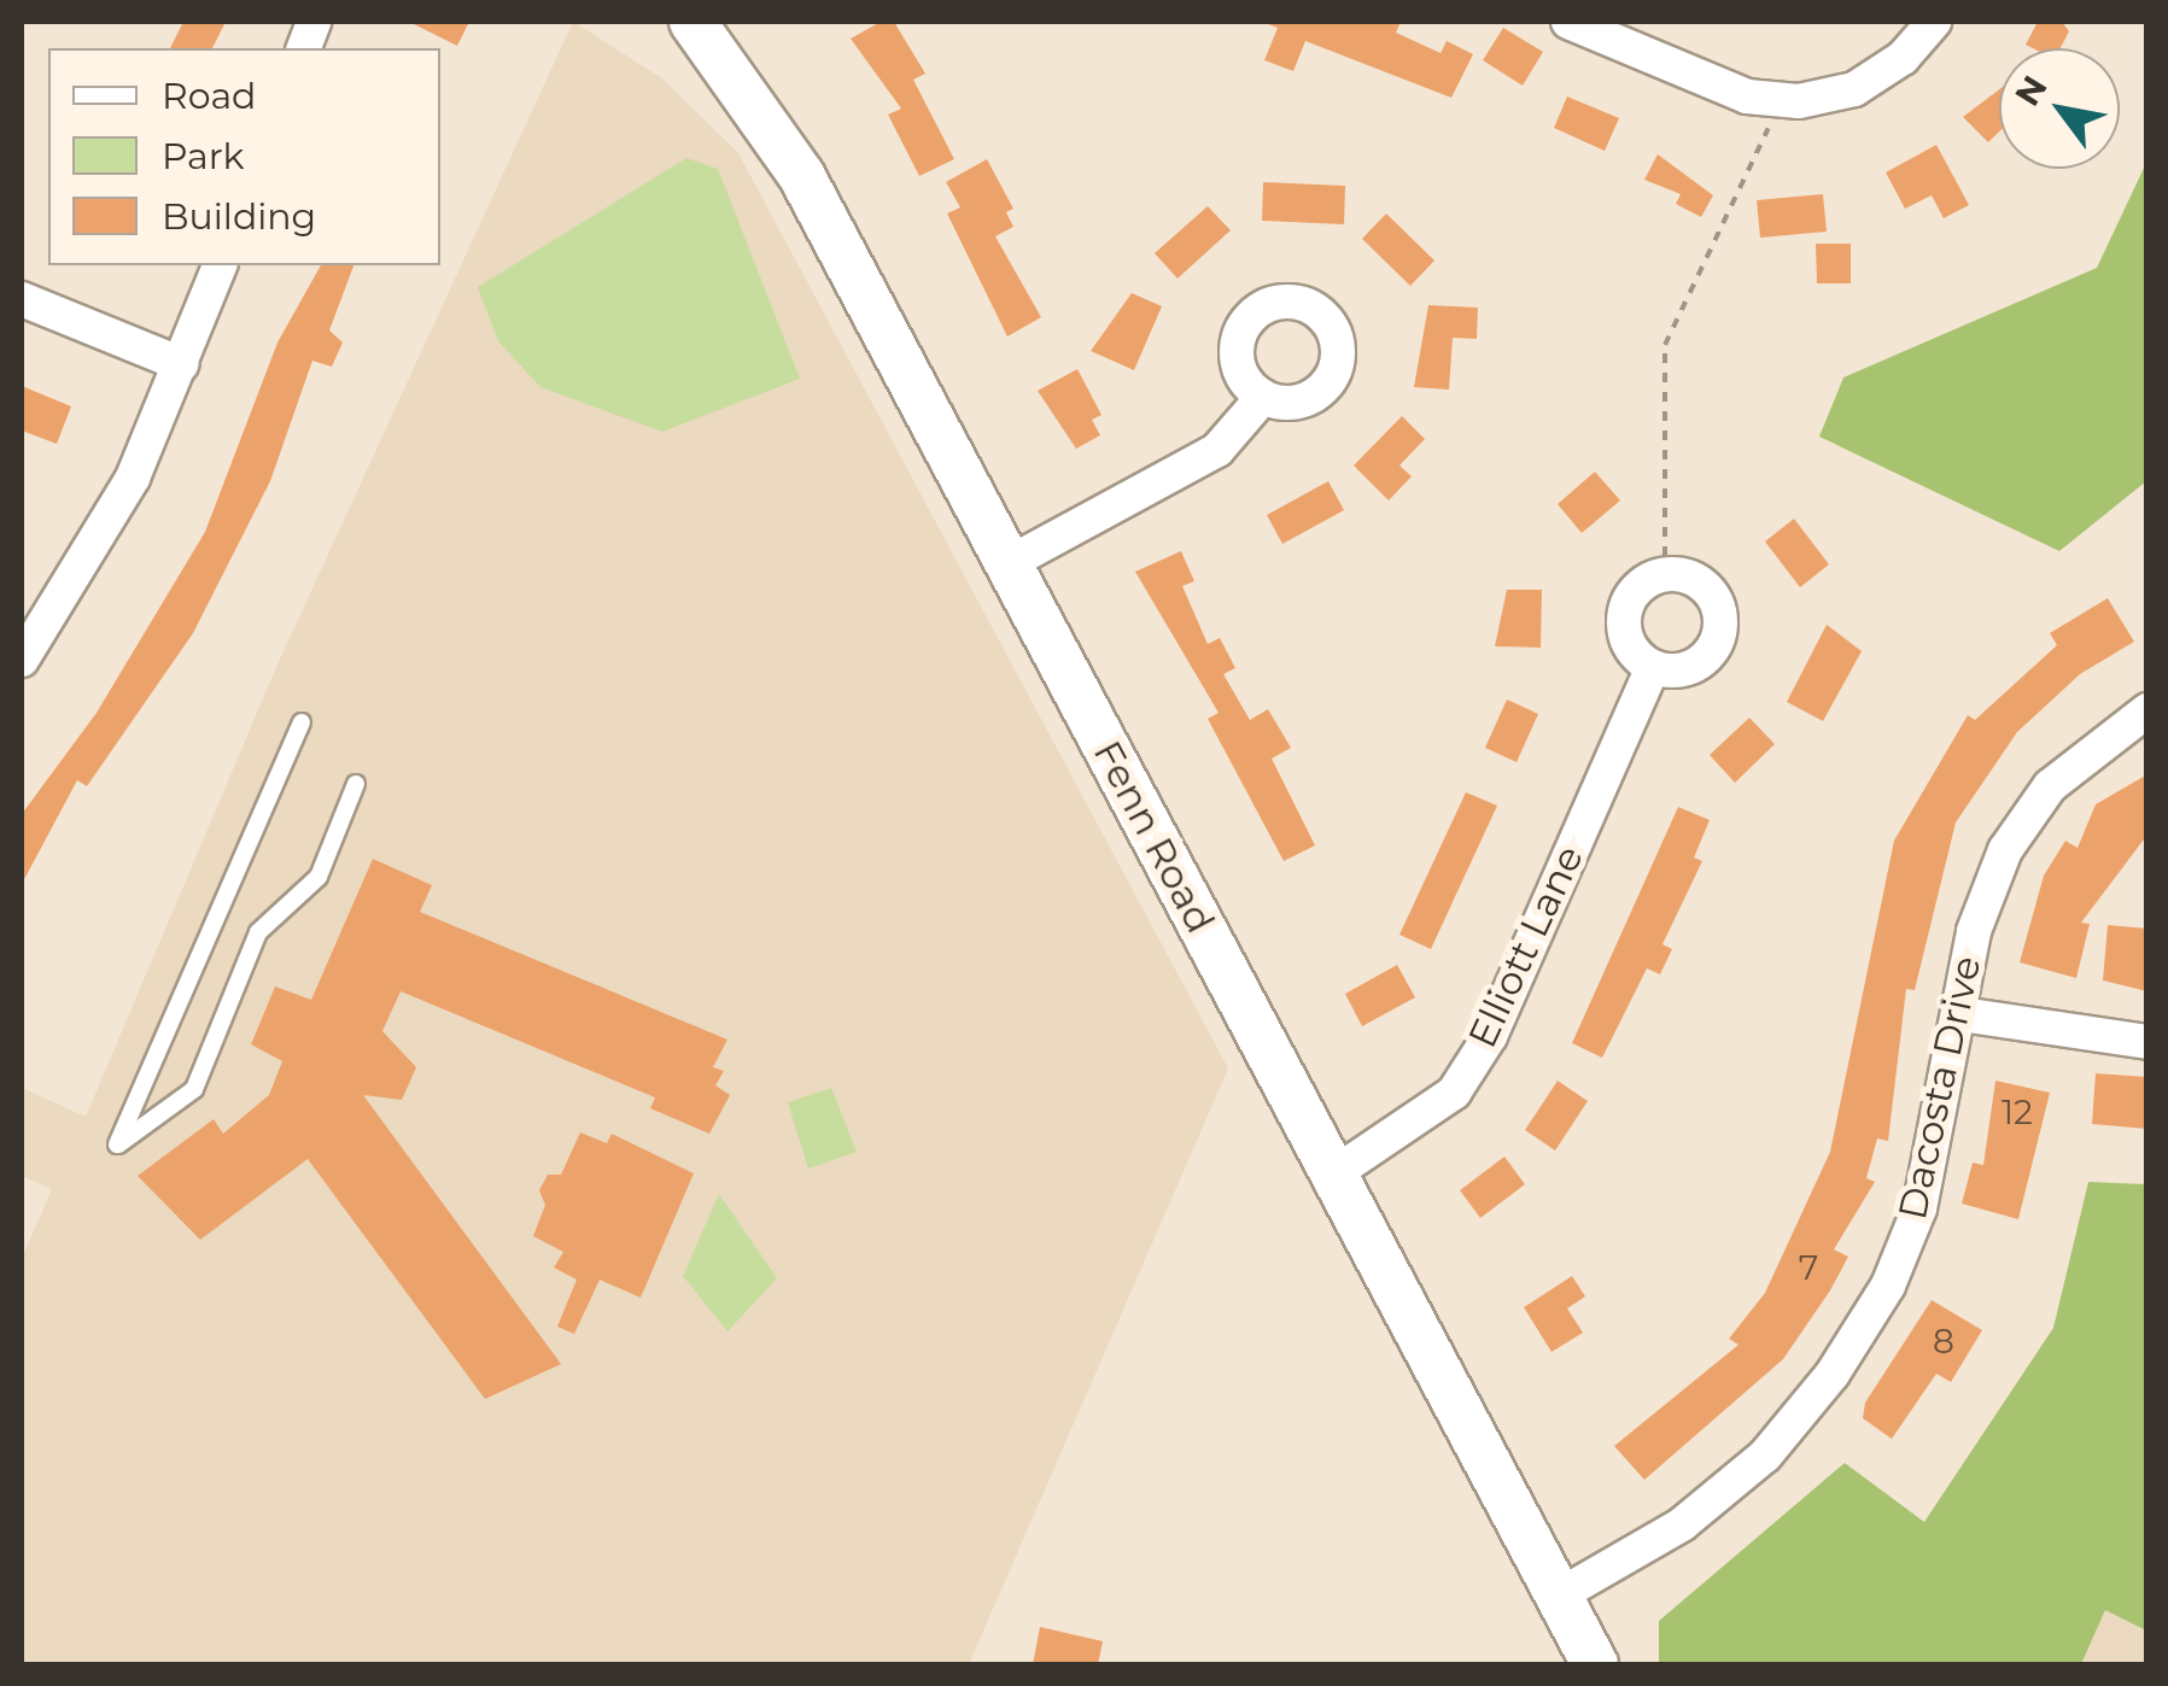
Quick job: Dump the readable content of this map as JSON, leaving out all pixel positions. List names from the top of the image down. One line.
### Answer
{"streets":{"street":["Fenn Road","Elliott Lane","Dacosta Drive"]},"crossings":[["Fenn Road","Elliott Lane"],["Fenn Road","Dacosta Drive"]],"house_numbers":["12","7","8"],"legend":["Road","Park","Building"],"north":"top left"}
